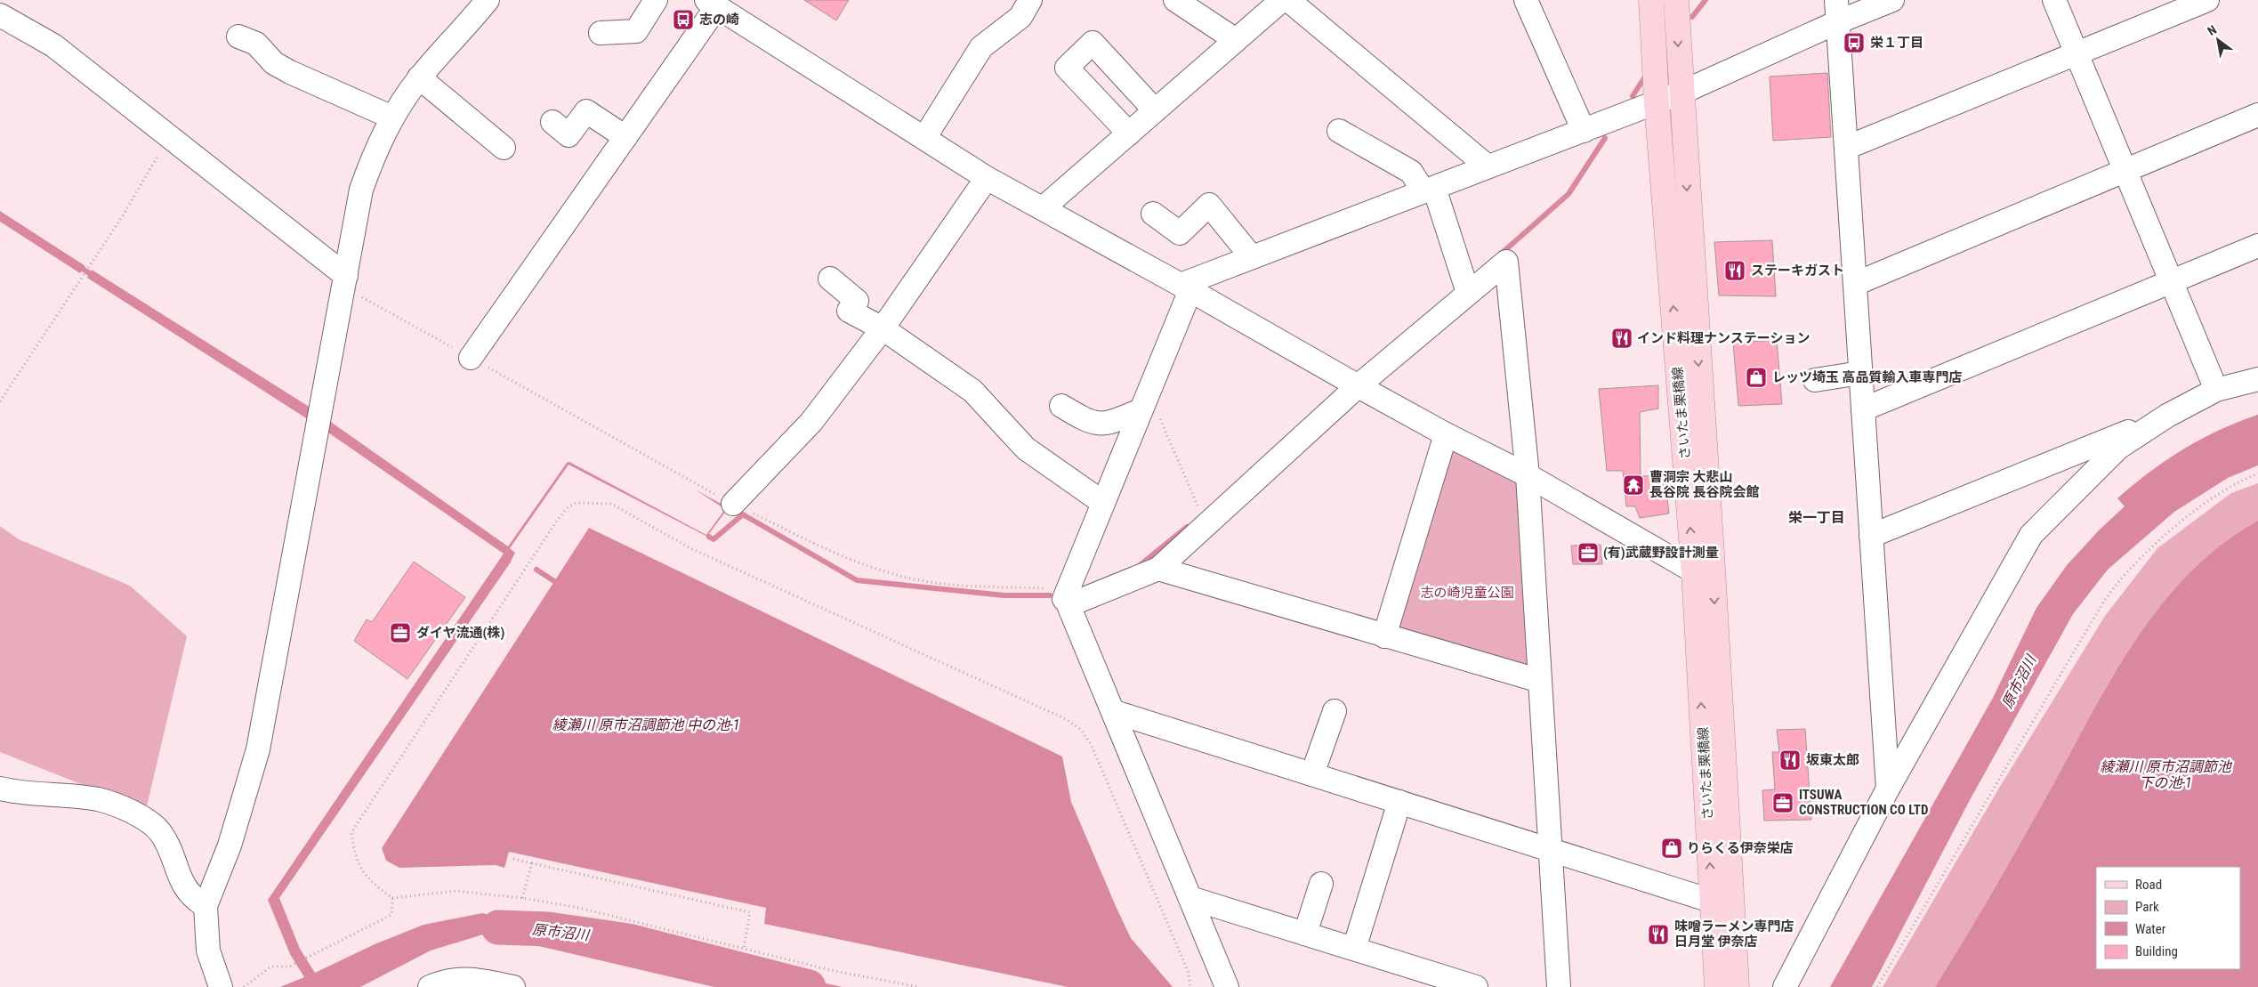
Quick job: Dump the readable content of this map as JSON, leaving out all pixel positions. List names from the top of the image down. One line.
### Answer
{"streets":{"main road":["さいたま栗橋線"]},"districts":["栄一丁目"],"water":["原市沼川","綾瀬川 原市沼調節池 中の池-1","綾瀬川 原市沼調節池 下の池-1"],"parks":["志の崎児童公園"],"places":{"bus stop":["志の崎","栄１丁目"],"restaurant":["ステーキガスト","インド料理ナンステーション","坂東太郎","味噌ラーメン専門店 日月堂 伊奈店"],"shop":["レッツ埼玉 高品質輸入車専門店","りらくる伊奈栄店"],"temple":["曹洞宗 大悲山 長谷院 長谷院会館"],"office":["(有)武蔵野設計測量","ダイヤ流通(株)","ITSUWA CONSTRUCTION CO LTD"]},"legend":["Road","Park","Water","Building"],"north":"top left"}
